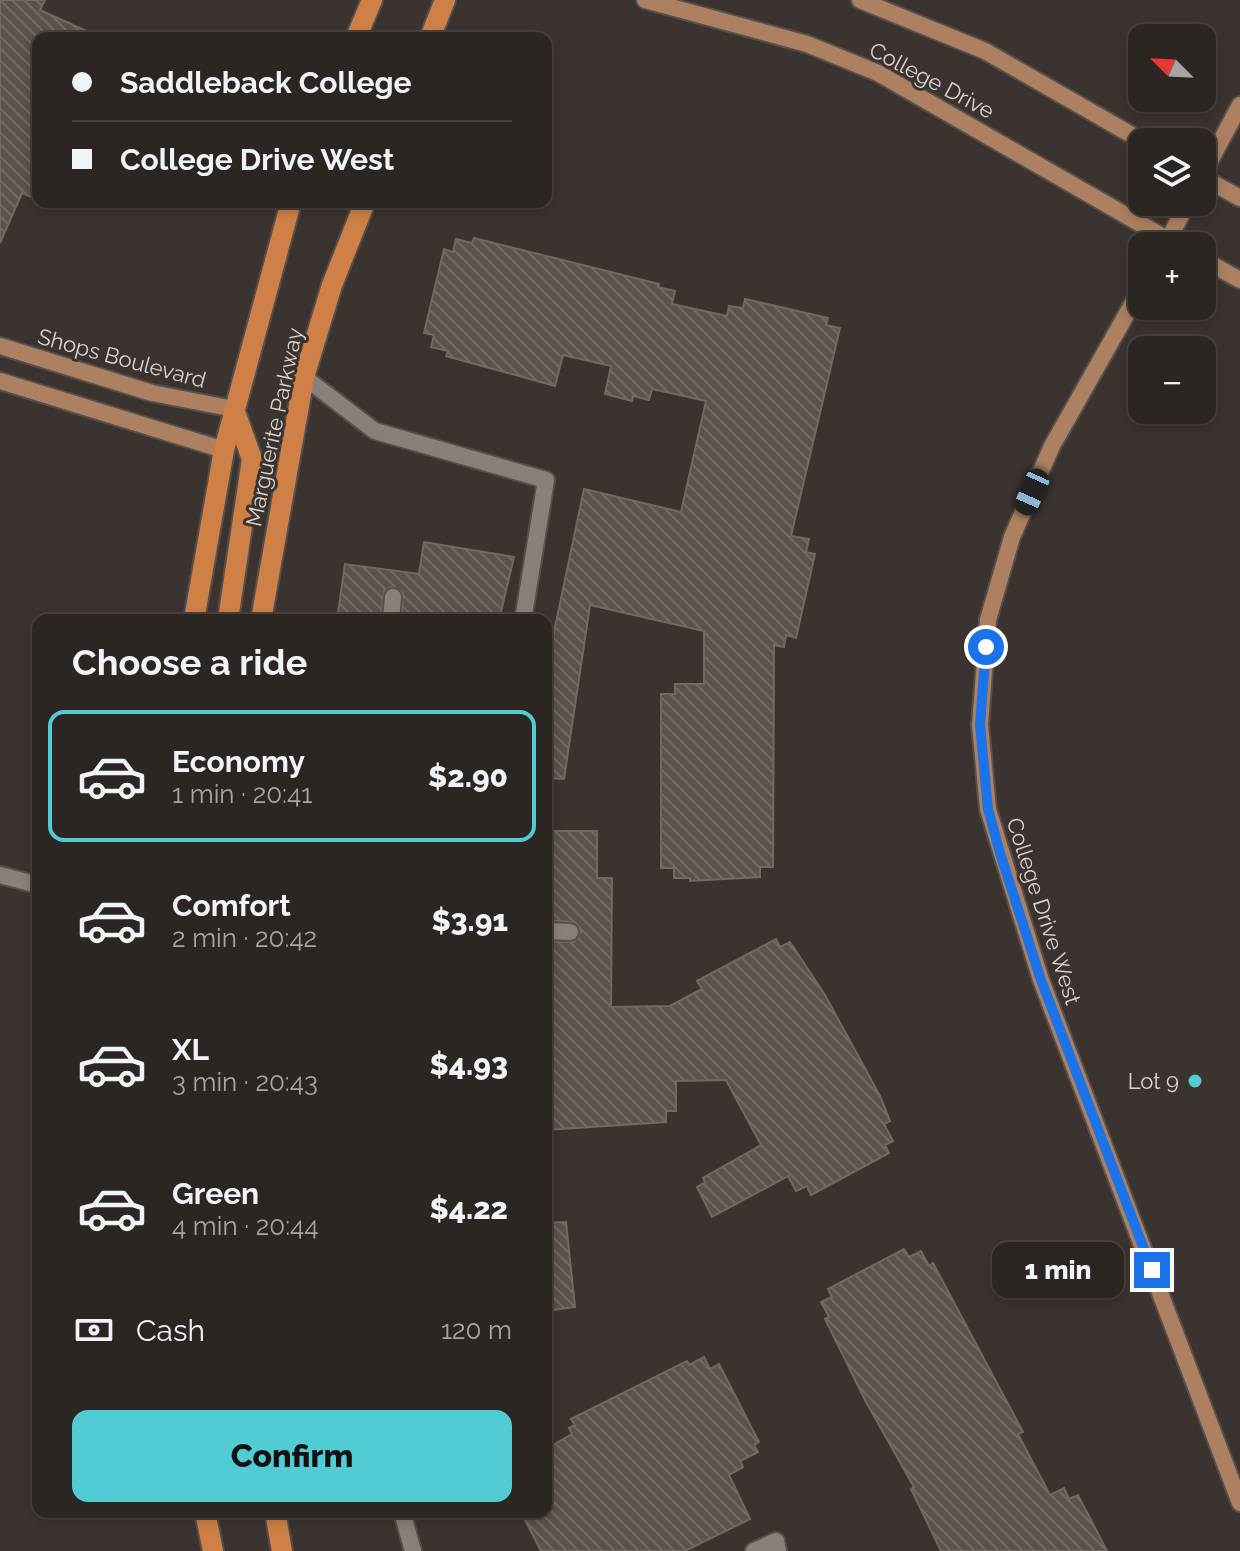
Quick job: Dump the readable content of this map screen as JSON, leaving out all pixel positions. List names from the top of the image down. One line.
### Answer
{"streets":{"main road":["Marguerite Parkway"],"street":["College Drive","Shops Boulevard","College Drive West"]},"crossings":[["Shops Boulevard","Marguerite Parkway"]],"places":["Lot 9"],"north":"top left","page":{"map_buttons":["+","−"],"banner":["Saddleback College","College Drive West"],"heading":"Choose a ride","list":[{"name":"Economy","note":"1 min · 20:41","value":"$2.90"},{"name":"Comfort","note":"2 min · 20:42","value":"$3.91"},{"name":"XL","note":"3 min · 20:43","value":"$4.93"},{"name":"Green","note":"4 min · 20:44","value":"$4.22"}],"bubble":"1 min","pay":["Cash","120 m"],"buttons":"Confirm"}}
